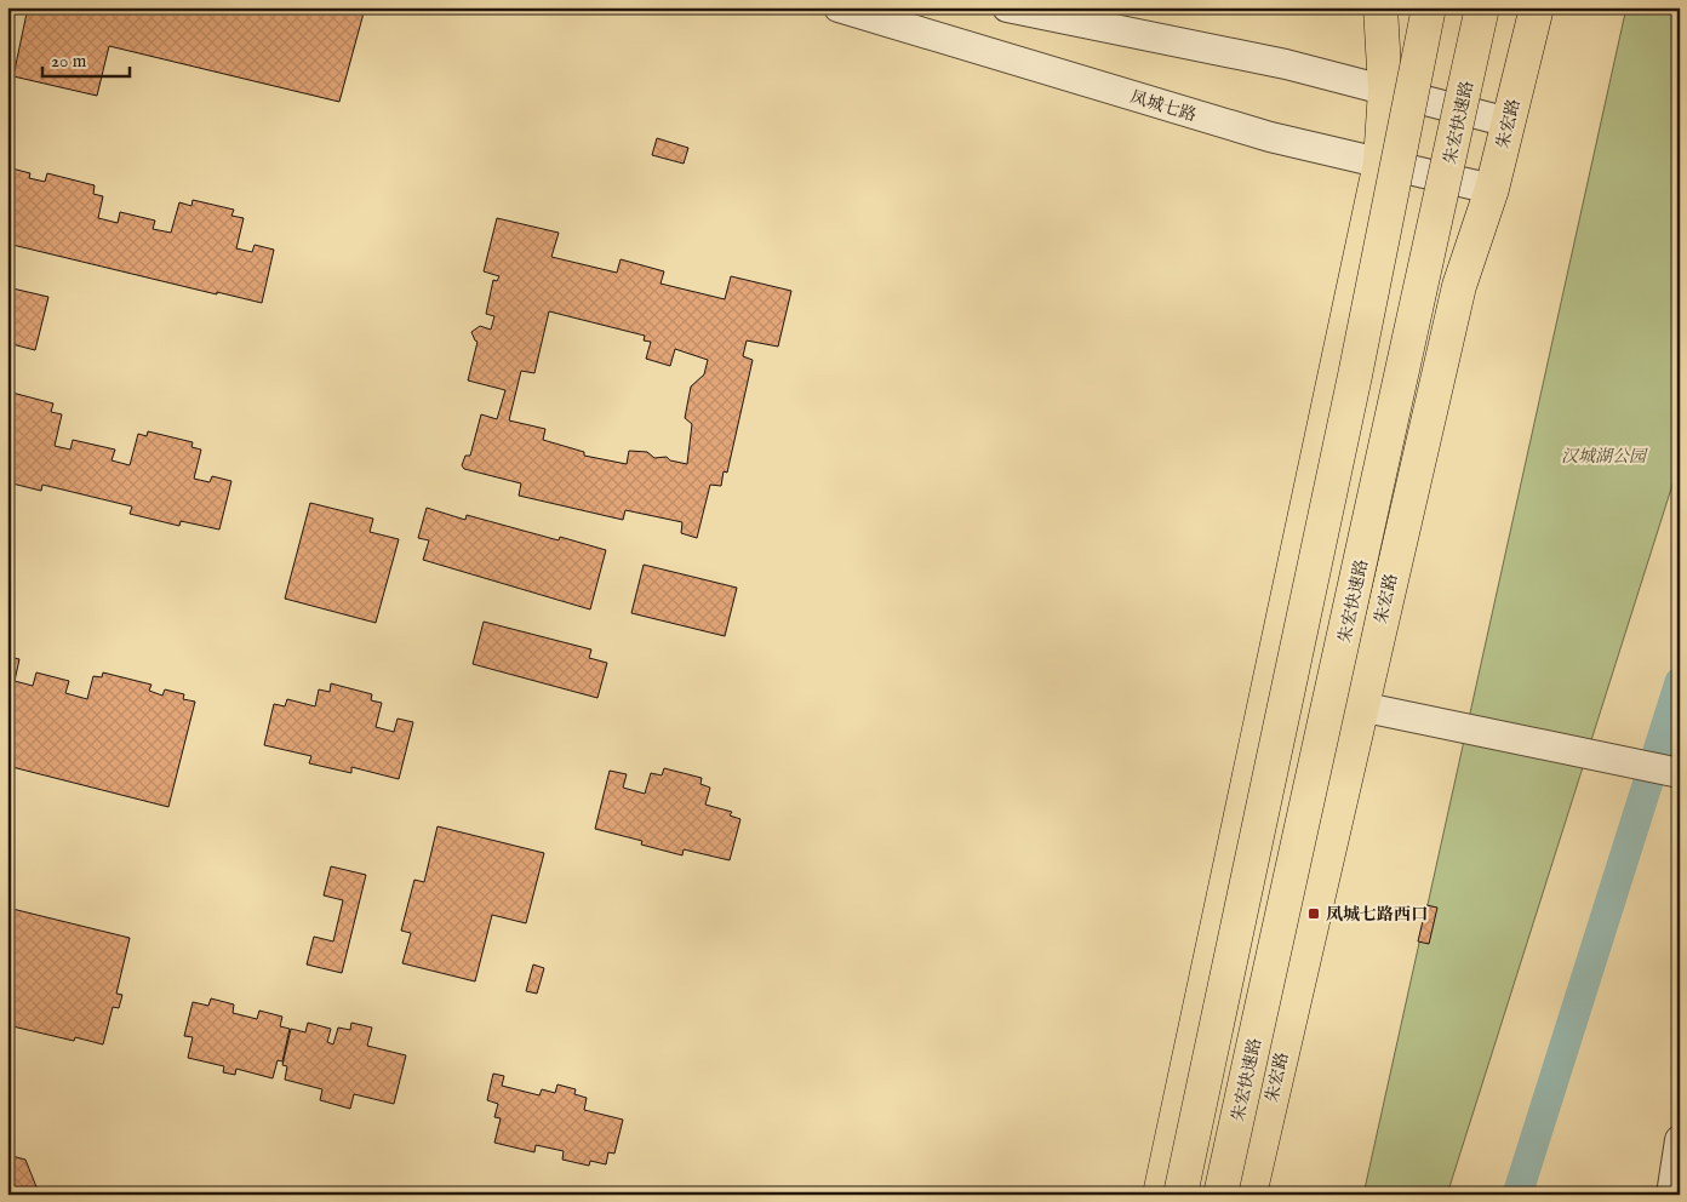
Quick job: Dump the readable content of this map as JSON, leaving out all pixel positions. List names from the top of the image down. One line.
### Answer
{"streets":{"main road":["朱宏快速路","朱宏路"],"street":["凤城七路"]},"crossings":[["凤城七路","朱宏路"]],"parks":["汉城湖公园"],"places":{"transit":["凤城七路西口"]},"scale_bar":"20 m"}
